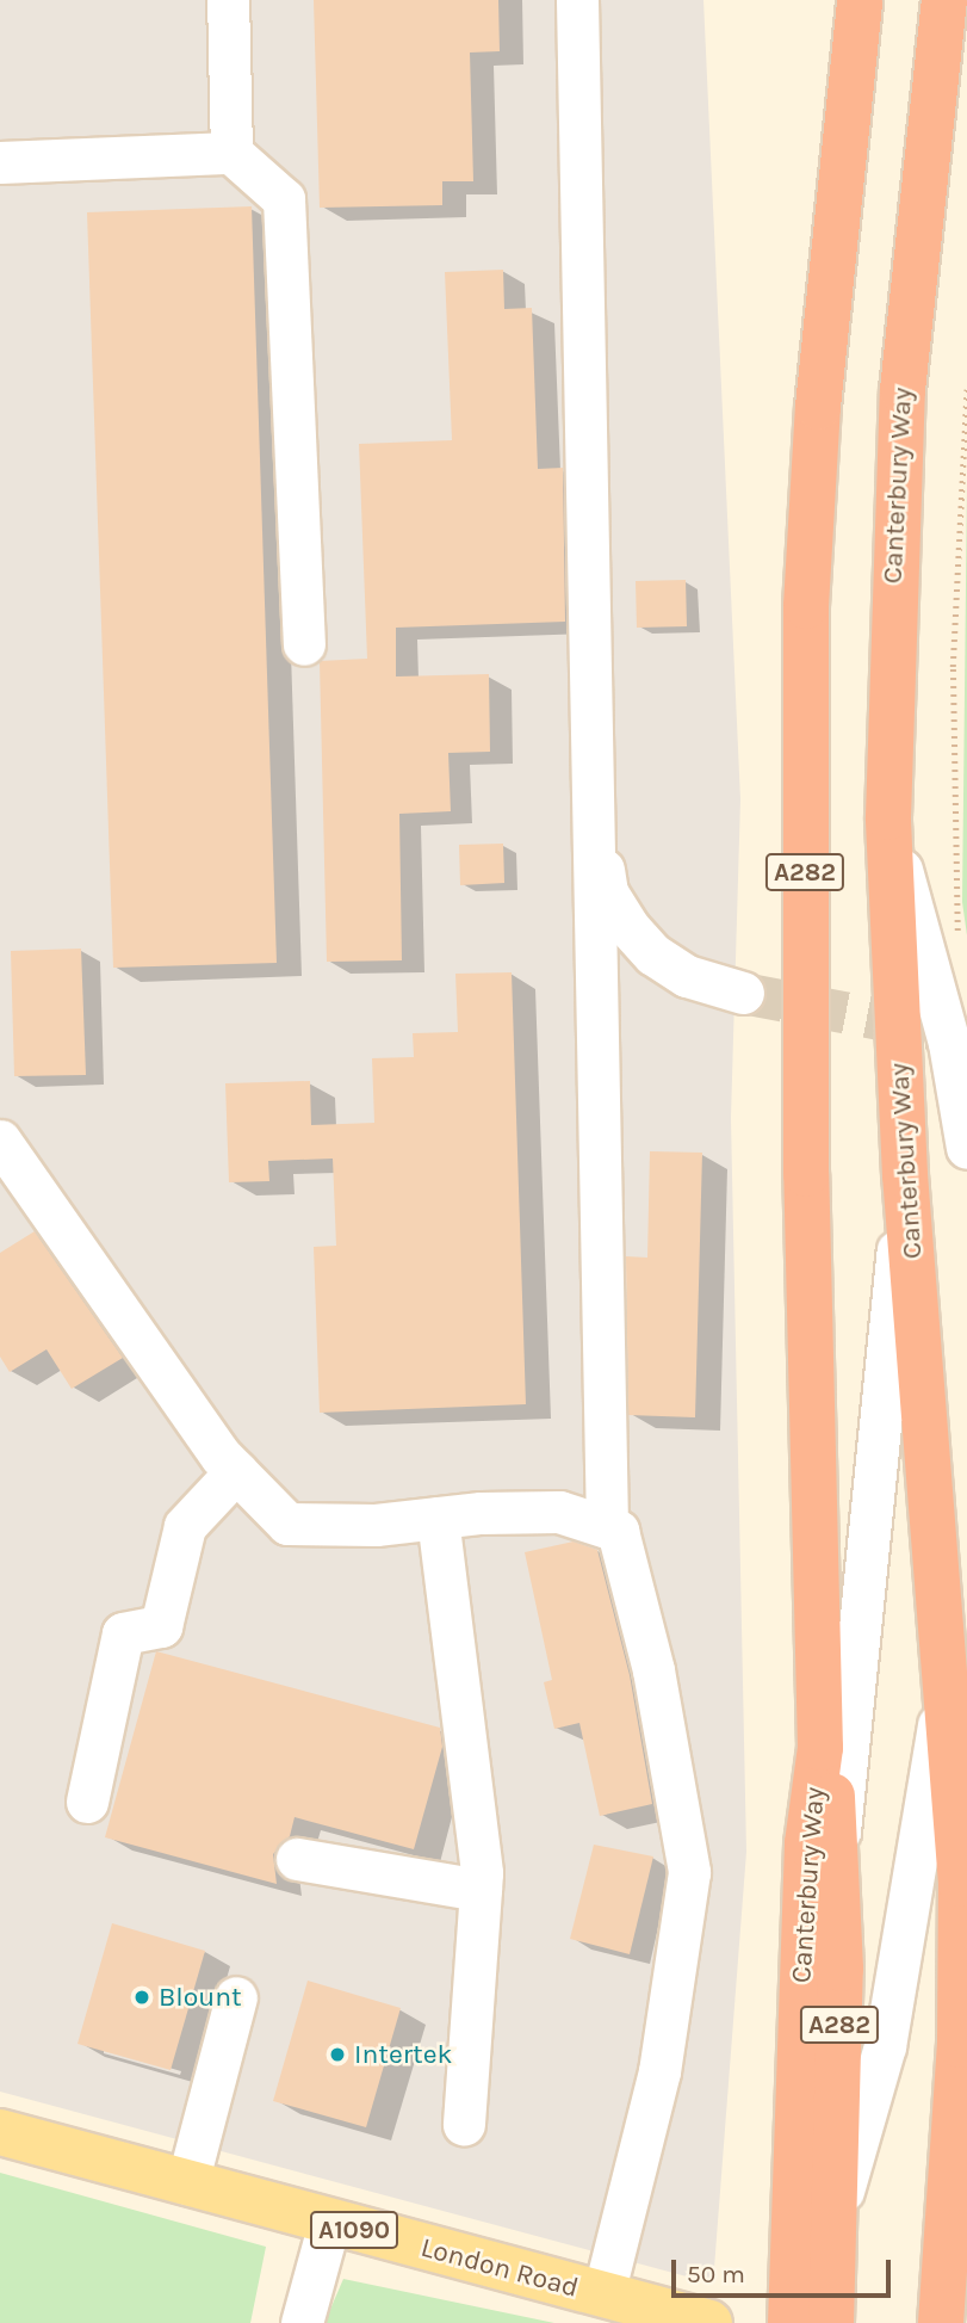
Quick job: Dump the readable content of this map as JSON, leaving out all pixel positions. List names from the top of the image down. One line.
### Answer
{"streets":{"highway":["Canterbury Way","A282"],"main road":["A1090","London Road"]},"places":["Blount","Intertek"],"scale_bar":"50 m"}
